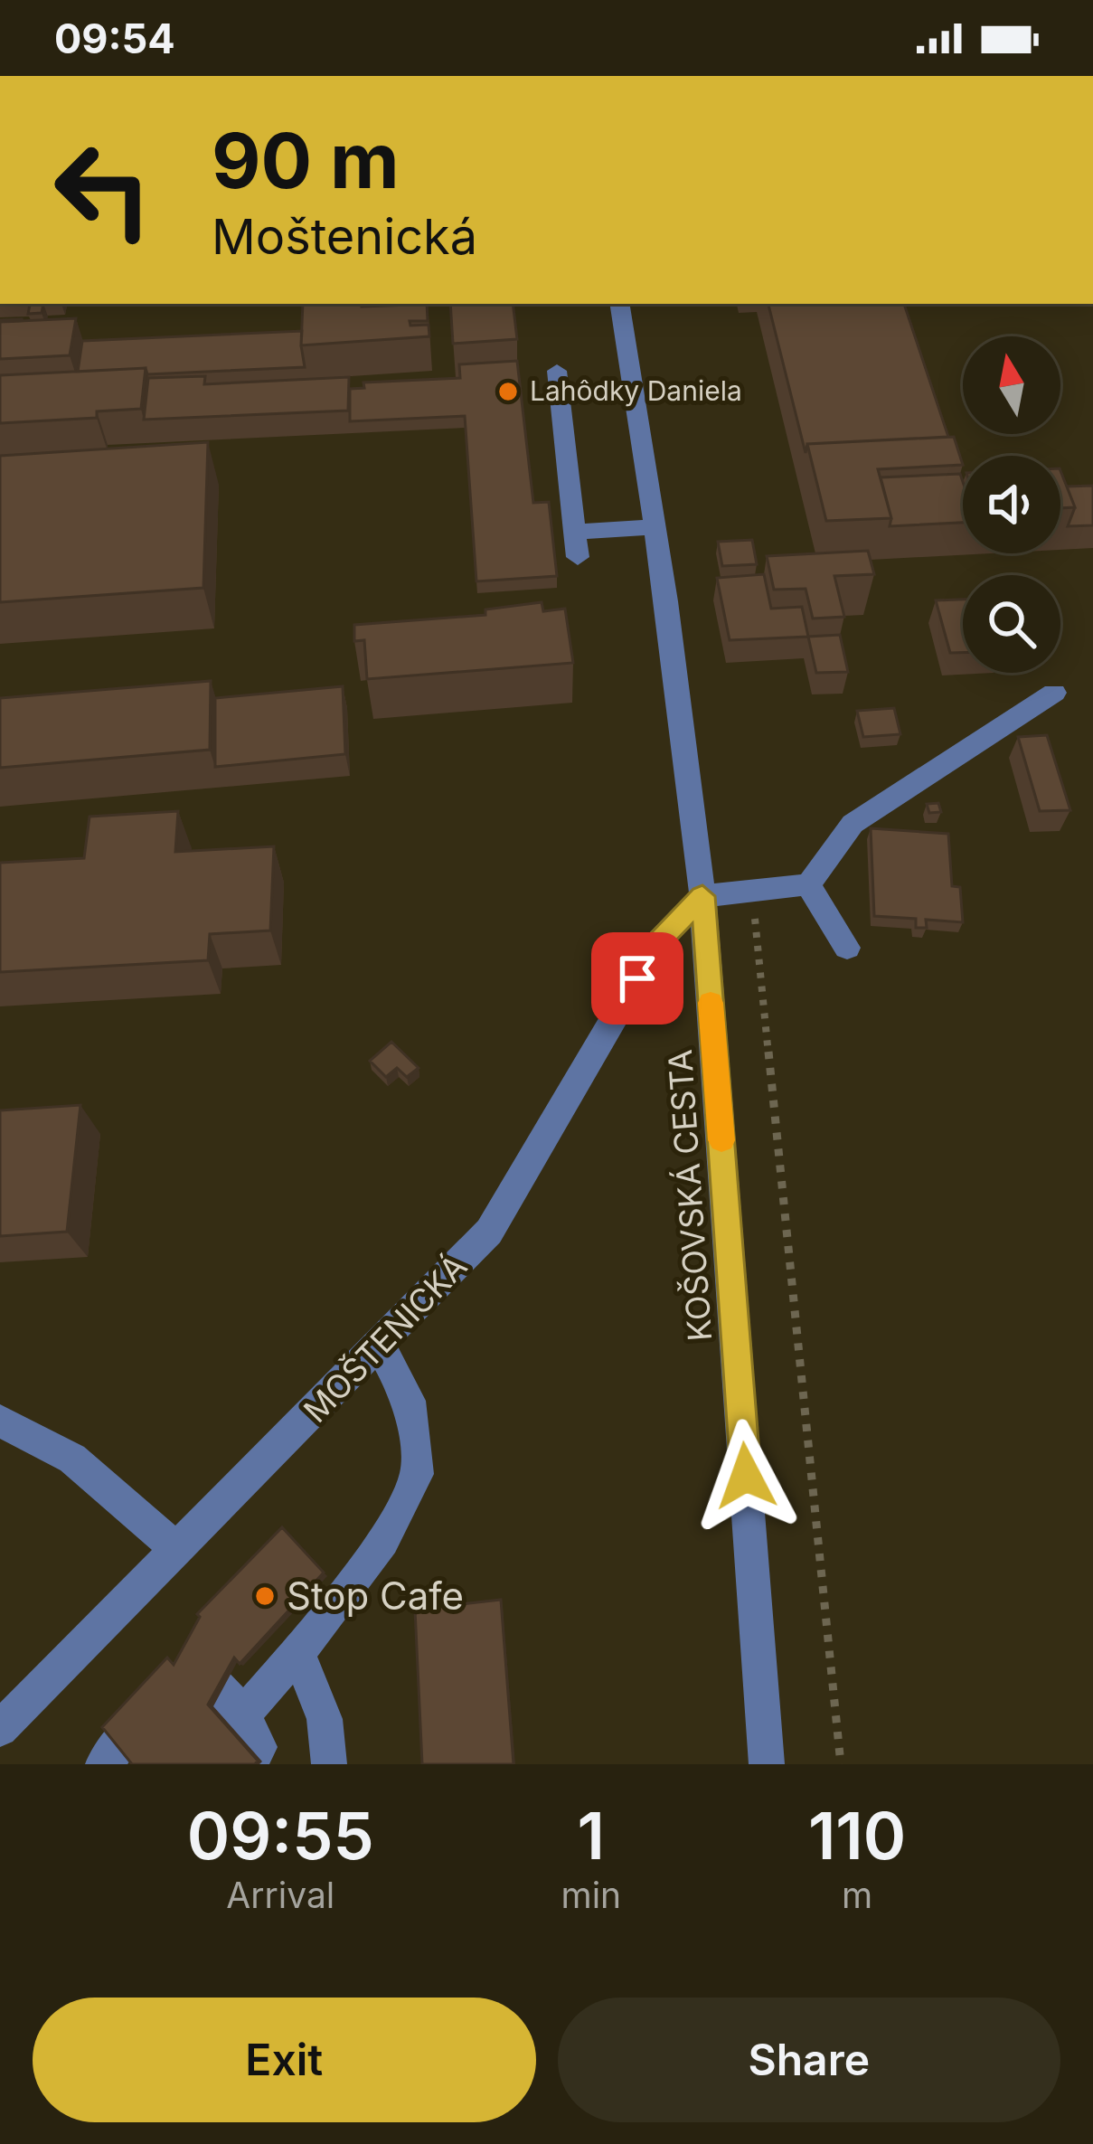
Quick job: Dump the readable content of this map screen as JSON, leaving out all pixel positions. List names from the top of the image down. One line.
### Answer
{"streets":{"street":["KOŠOVSKÁ CESTA","MOŠTENICKÁ"]},"crossings":[["KOŠOVSKÁ CESTA","MOŠTENICKÁ"]],"places":["Lahôdky Daniela","Stop Cafe"],"north":"top","page":{"status":"09:54","turn":["90 m","Moštenická"],"eta":["09:55","Arrival","1","min","110","m"],"buttons":["Exit","Share"]}}
